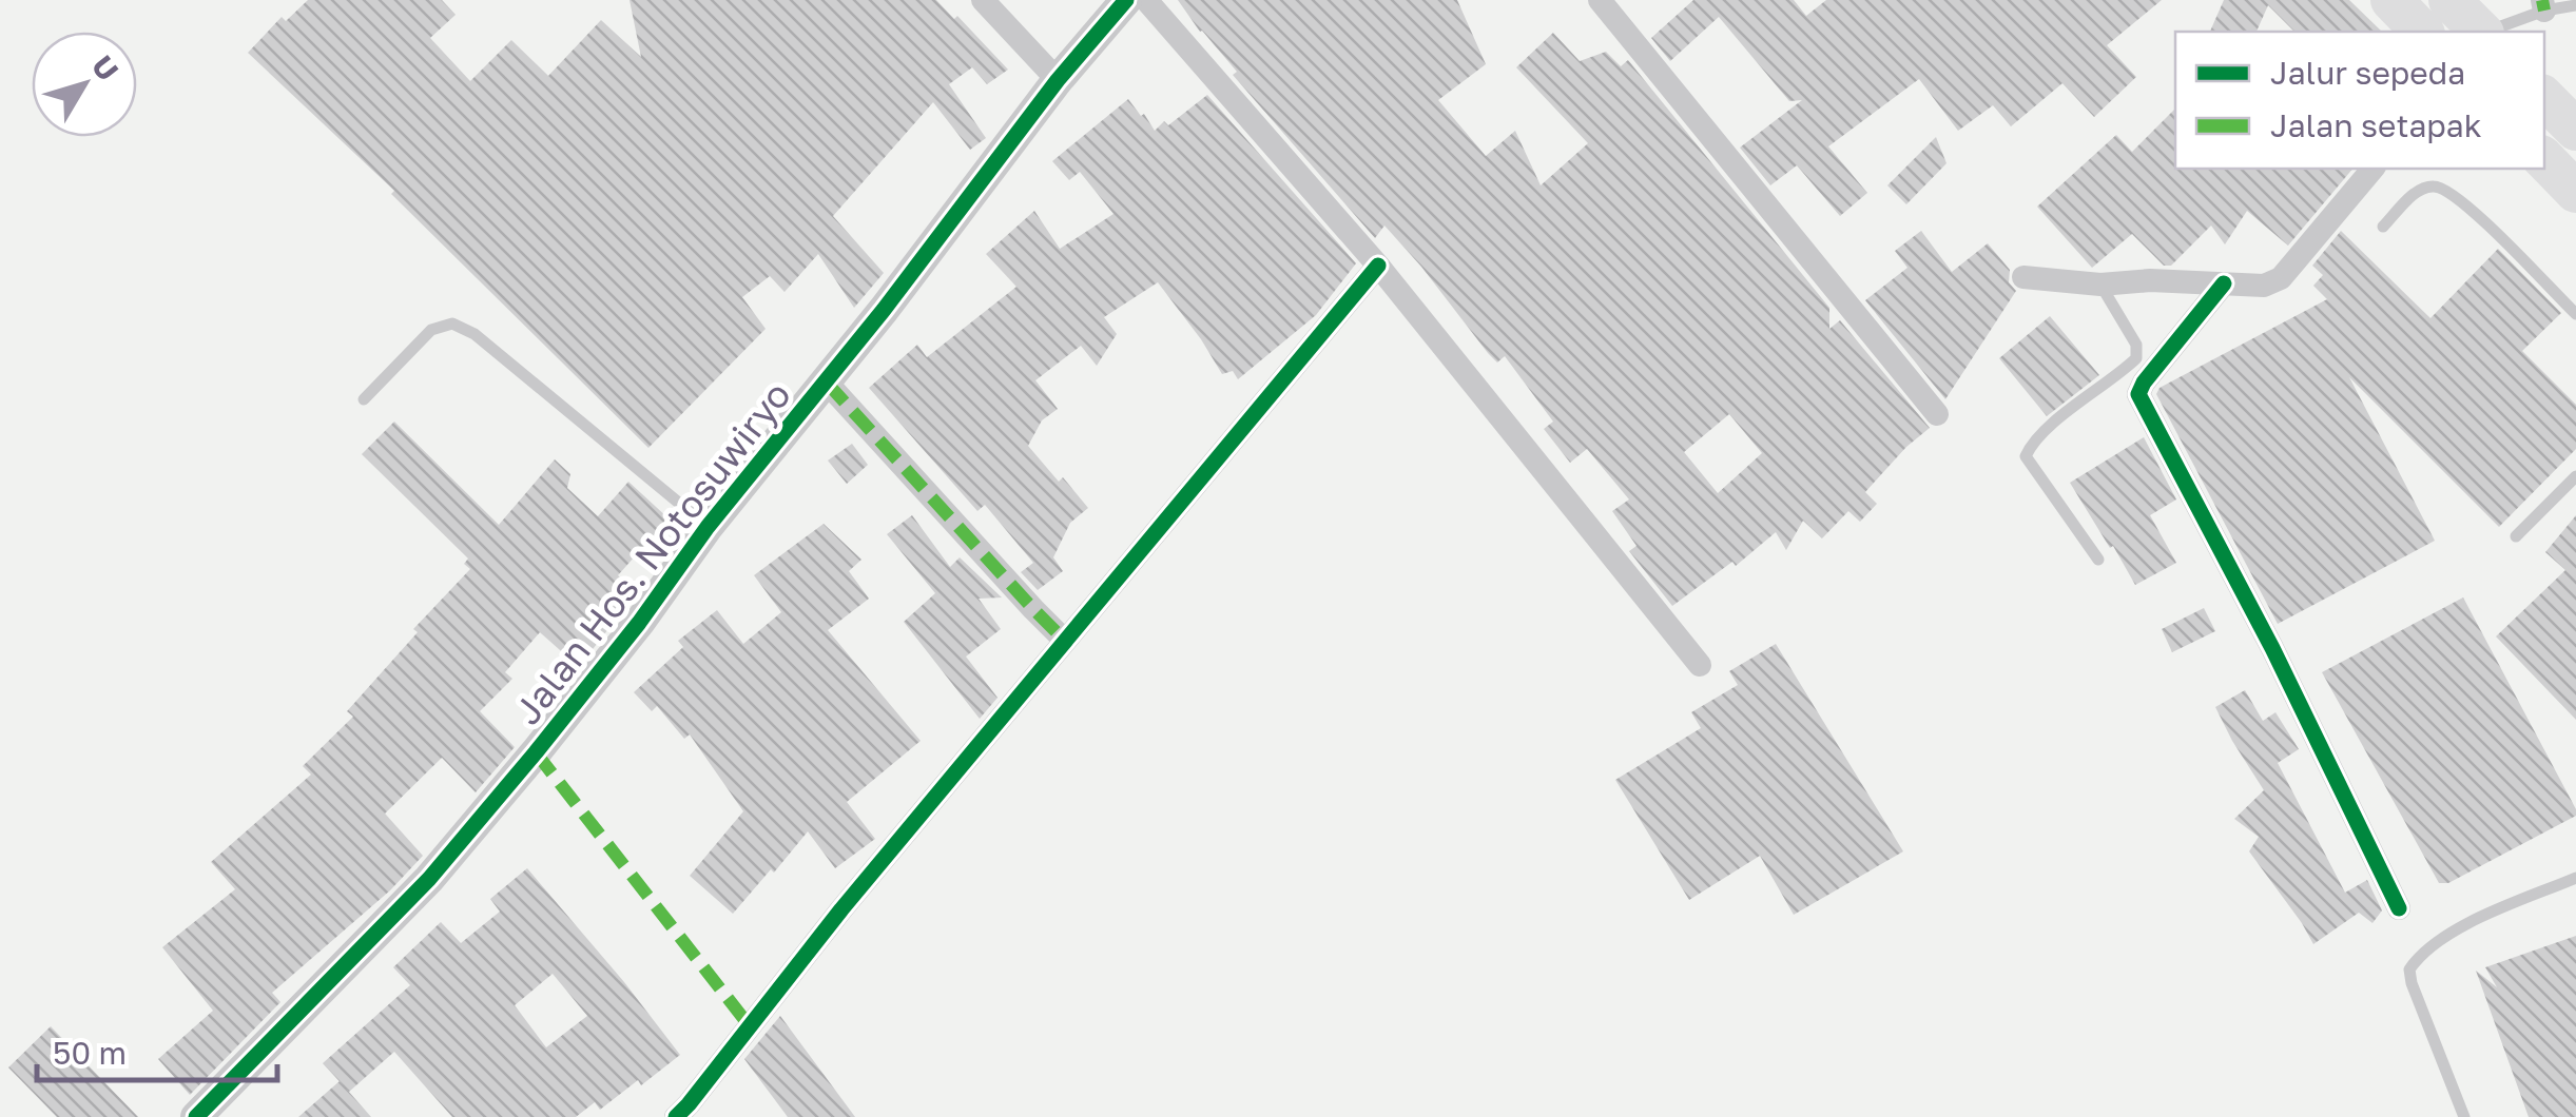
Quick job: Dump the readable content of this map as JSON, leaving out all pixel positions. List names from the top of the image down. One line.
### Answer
{"streets":{"street":["Jalan Hos. Notosuwiryo"]},"legend":["Jalur sepeda","Jalan setapak"],"scale_bar":"50 m","north":"top right"}
